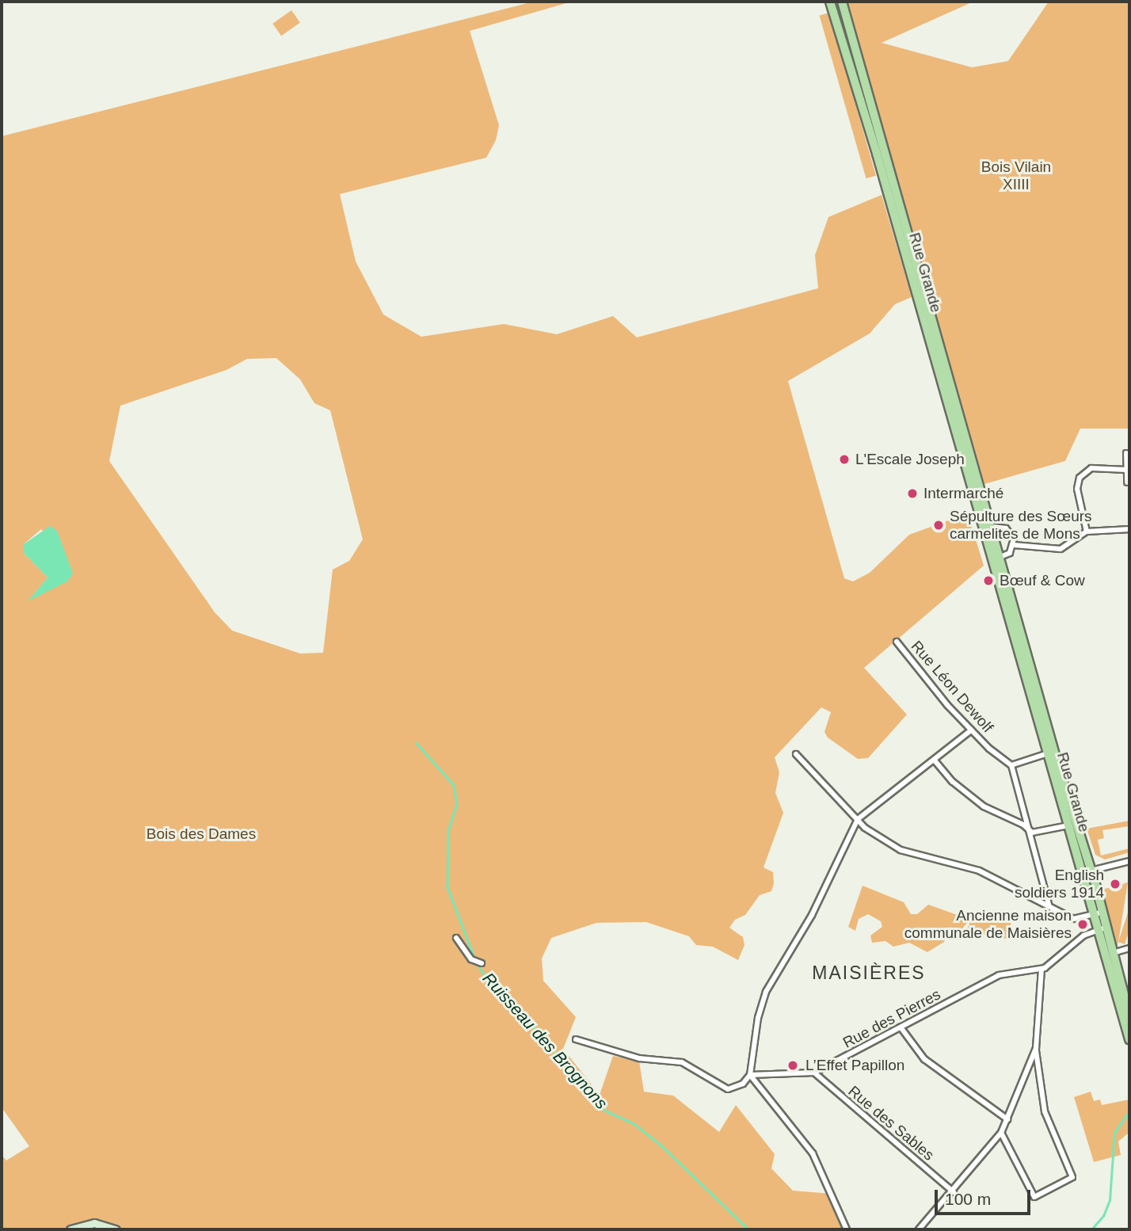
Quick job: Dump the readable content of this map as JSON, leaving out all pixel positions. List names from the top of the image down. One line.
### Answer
{"streets":{"main road":["Rue Grande"],"street":["Rue Léon Dewolf","Rue des Pierres","Rue des Sables"]},"crossings":[["Rue des Pierres","Rue des Sables"]],"districts":["MAISIÈRES"],"water":["Ruisseau des Brognons"],"parks":["Bois Vilain XIIII","Bois des Dames"],"places":["L'Escale Joseph","Intermarché","Sépulture des Sœurs carmelites de Mons","Bœuf & Cow","English soldiers 1914","Ancienne maison communale de Maisières","L’Effet Papillon"],"scale_bar":"100 m"}
